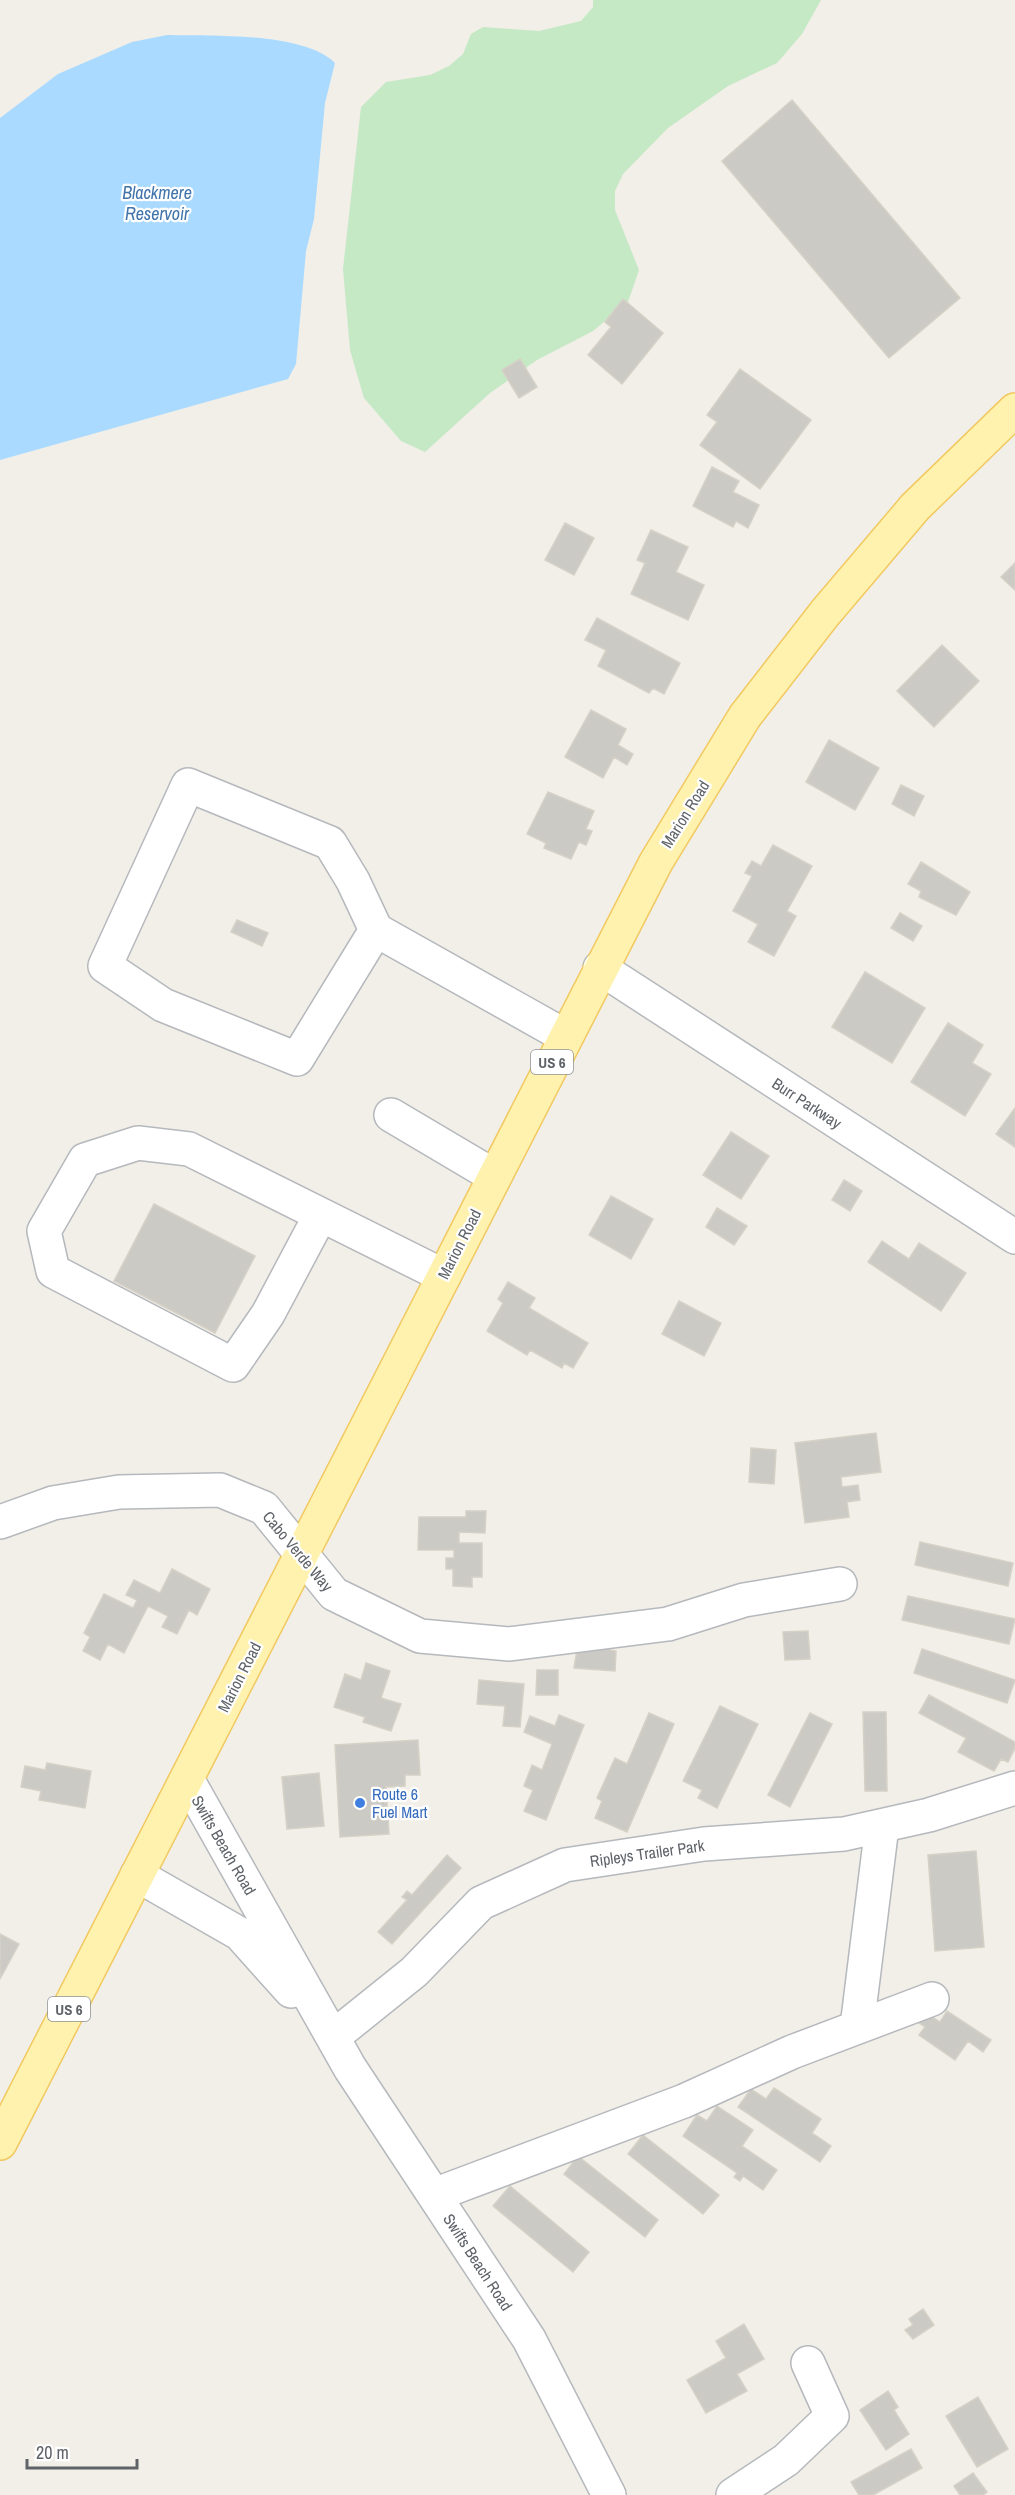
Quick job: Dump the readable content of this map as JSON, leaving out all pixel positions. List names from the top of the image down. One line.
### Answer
{"streets":{"main road":["Marion Road","US 6"],"street":["Burr Parkway","Cabo Verde Way","Swifts Beach Road","Ripleys Trailer Park"]},"crossings":[["Marion Road","Burr Parkway"],["Marion Road","Cabo Verde Way"],["Marion Road","Swifts Beach Road"],["Swifts Beach Road","Ripleys Trailer Park"]],"water":["Blackmere Reservoir"],"places":["Route 6 Fuel Mart"],"scale_bar":"20 m"}
